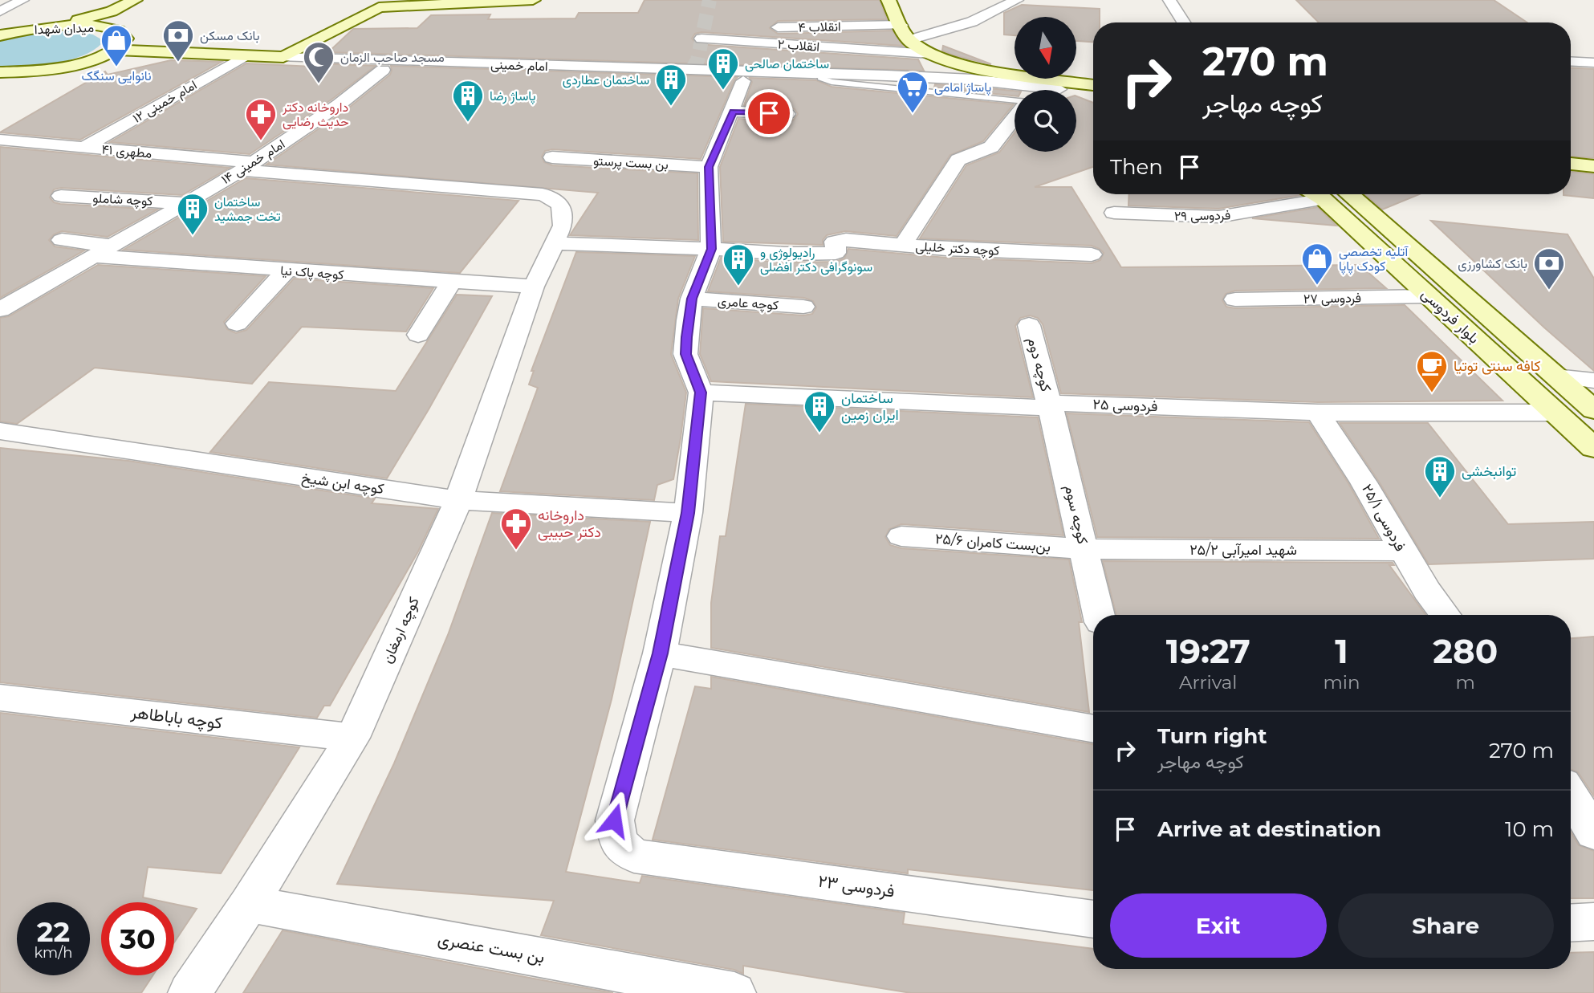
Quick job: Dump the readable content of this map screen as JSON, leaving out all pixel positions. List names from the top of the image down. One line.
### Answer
{"streets":{"street":["انقلاب ۴","میدان شهدا","انقلاب ۲","امام خمینی","امام خمینی ۱۲","مطهری ۴۱","امام خمینی ۱۴","بن بست پرستو","کوچه شاملو","فردوسی ۲۹","کوچه دکتر خلیلی","کوچه پاک نیا","فردوسی ۲۷","کوچه عامری","بلوار فردوسی","کوچه دوم","فردوسی ۲۵","کوچه ابن شیخ","کوچه سوم","فردوسی ۲۵/۱","بن‌بست کامران ۲۵/۶","شهید امیرآبی ۲۵/۲","کوچه ارمغان","کوچه باباطاهر","فردوسی ۲۳","بن بست عنصری"]},"crossings":[["انقلاب ۴","انقلاب ۲"],["میدان شهدا","امام خمینی"],["امام خمینی","امام خمینی ۱۲"],["امام خمینی ۱۲","مطهری ۴۱"],["مطهری ۴۱","امام خمینی ۱۴"],["مطهری ۴۱","کوچه ارمغان"],["امام خمینی ۱۴","کوچه شاملو"],["امام خمینی ۱۴","کوچه پاک نیا"],["کوچه پاک نیا","کوچه ارمغان"],["فردوسی ۲۷","بلوار فردوسی"],["بلوار فردوسی","فردوسی ۲۵"],["کوچه دوم","فردوسی ۲۵"],["کوچه دوم","کوچه سوم"],["فردوسی ۲۵","کوچه سوم"],["فردوسی ۲۵","فردوسی ۲۵/۱"],["کوچه ابن شیخ","کوچه ارمغان"],["کوچه سوم","بن‌بست کامران ۲۵/۶"],["کوچه سوم","شهید امیرآبی ۲۵/۲"],["فردوسی ۲۵/۱","شهید امیرآبی ۲۵/۲"],["بن‌بست کامران ۲۵/۶","شهید امیرآبی ۲۵/۲"],["کوچه ارمغان","کوچه باباطاهر"],["کوچه ارمغان","بن بست عنصری"]],"places":{"bank":["بانک مسکن","بانک کشاورزی"],"shop":["نانوایی سنگک","آتلیه تخصصی کودک پاپا"],"mosque":["مسجد صاحب الزمان"],"building":["ساختمان صالحی","ساختمان عطاردی","پاساژ رضا","ساختمان تخت جمشید","رادیولوژی و سونوگرافی دکتر افضلی","ساختمان ایران زمین","توانبخشی"],"supermarket":["پاساژ امامی"],"pharmacy":["داروخانه دکتر حدیث رضایی","داروخانه دکتر حبیبی"],"cafe":["کافه سنتی توتیا"]},"north":"bottom","page":{"turn":["270 m","کوچه مهاجر"],"then":"Then","eta":["19:27","Arrival","1","min","280","m"],"list":[{"name":"Turn right","note":"کوچه مهاجر","value":"270 m"},{"name":"Arrive at destination","value":"10 m"}],"buttons":["Exit","Share"],"speed":"22 km/h","limit":"30"}}
